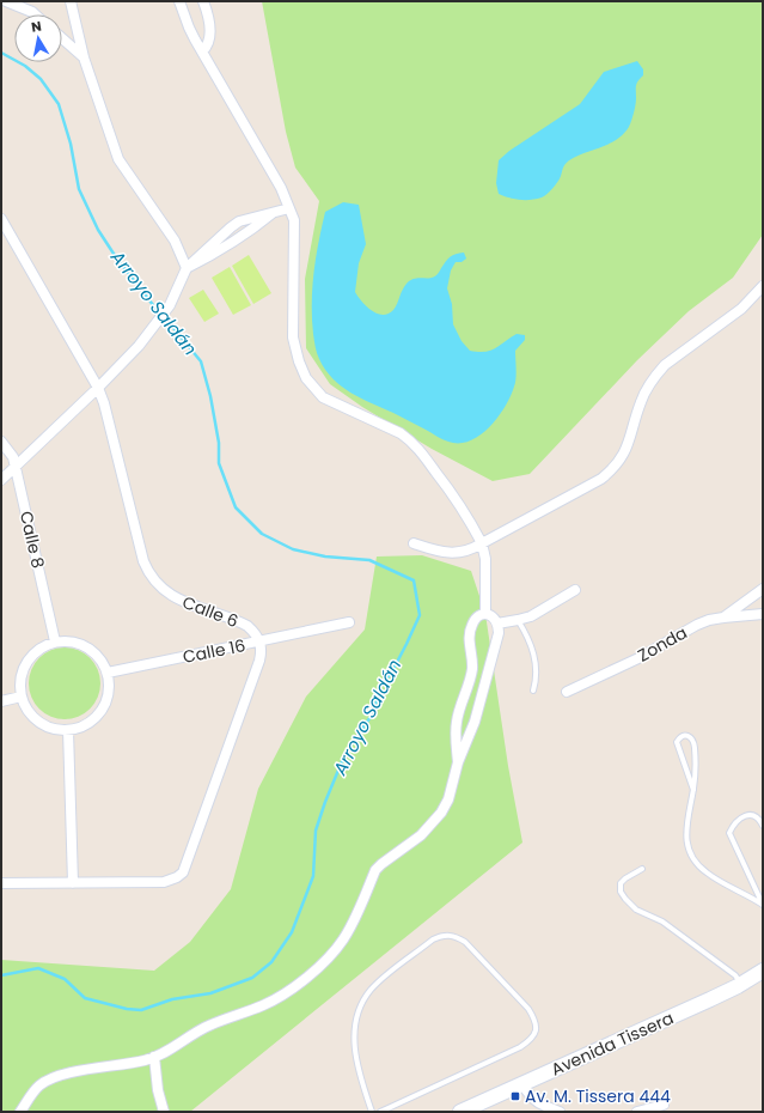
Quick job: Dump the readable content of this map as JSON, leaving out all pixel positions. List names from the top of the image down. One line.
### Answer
{"streets":{"main road":["Avenida Tissera"],"street":["Calle 8","Calle 6","Zonda","Calle 16"]},"crossings":[["Calle 8","Calle 16"],["Calle 6","Calle 16"]],"water":["Arroyo Saldán"],"places":{"transit":["Av. M. Tissera 444"]},"north":"top"}
